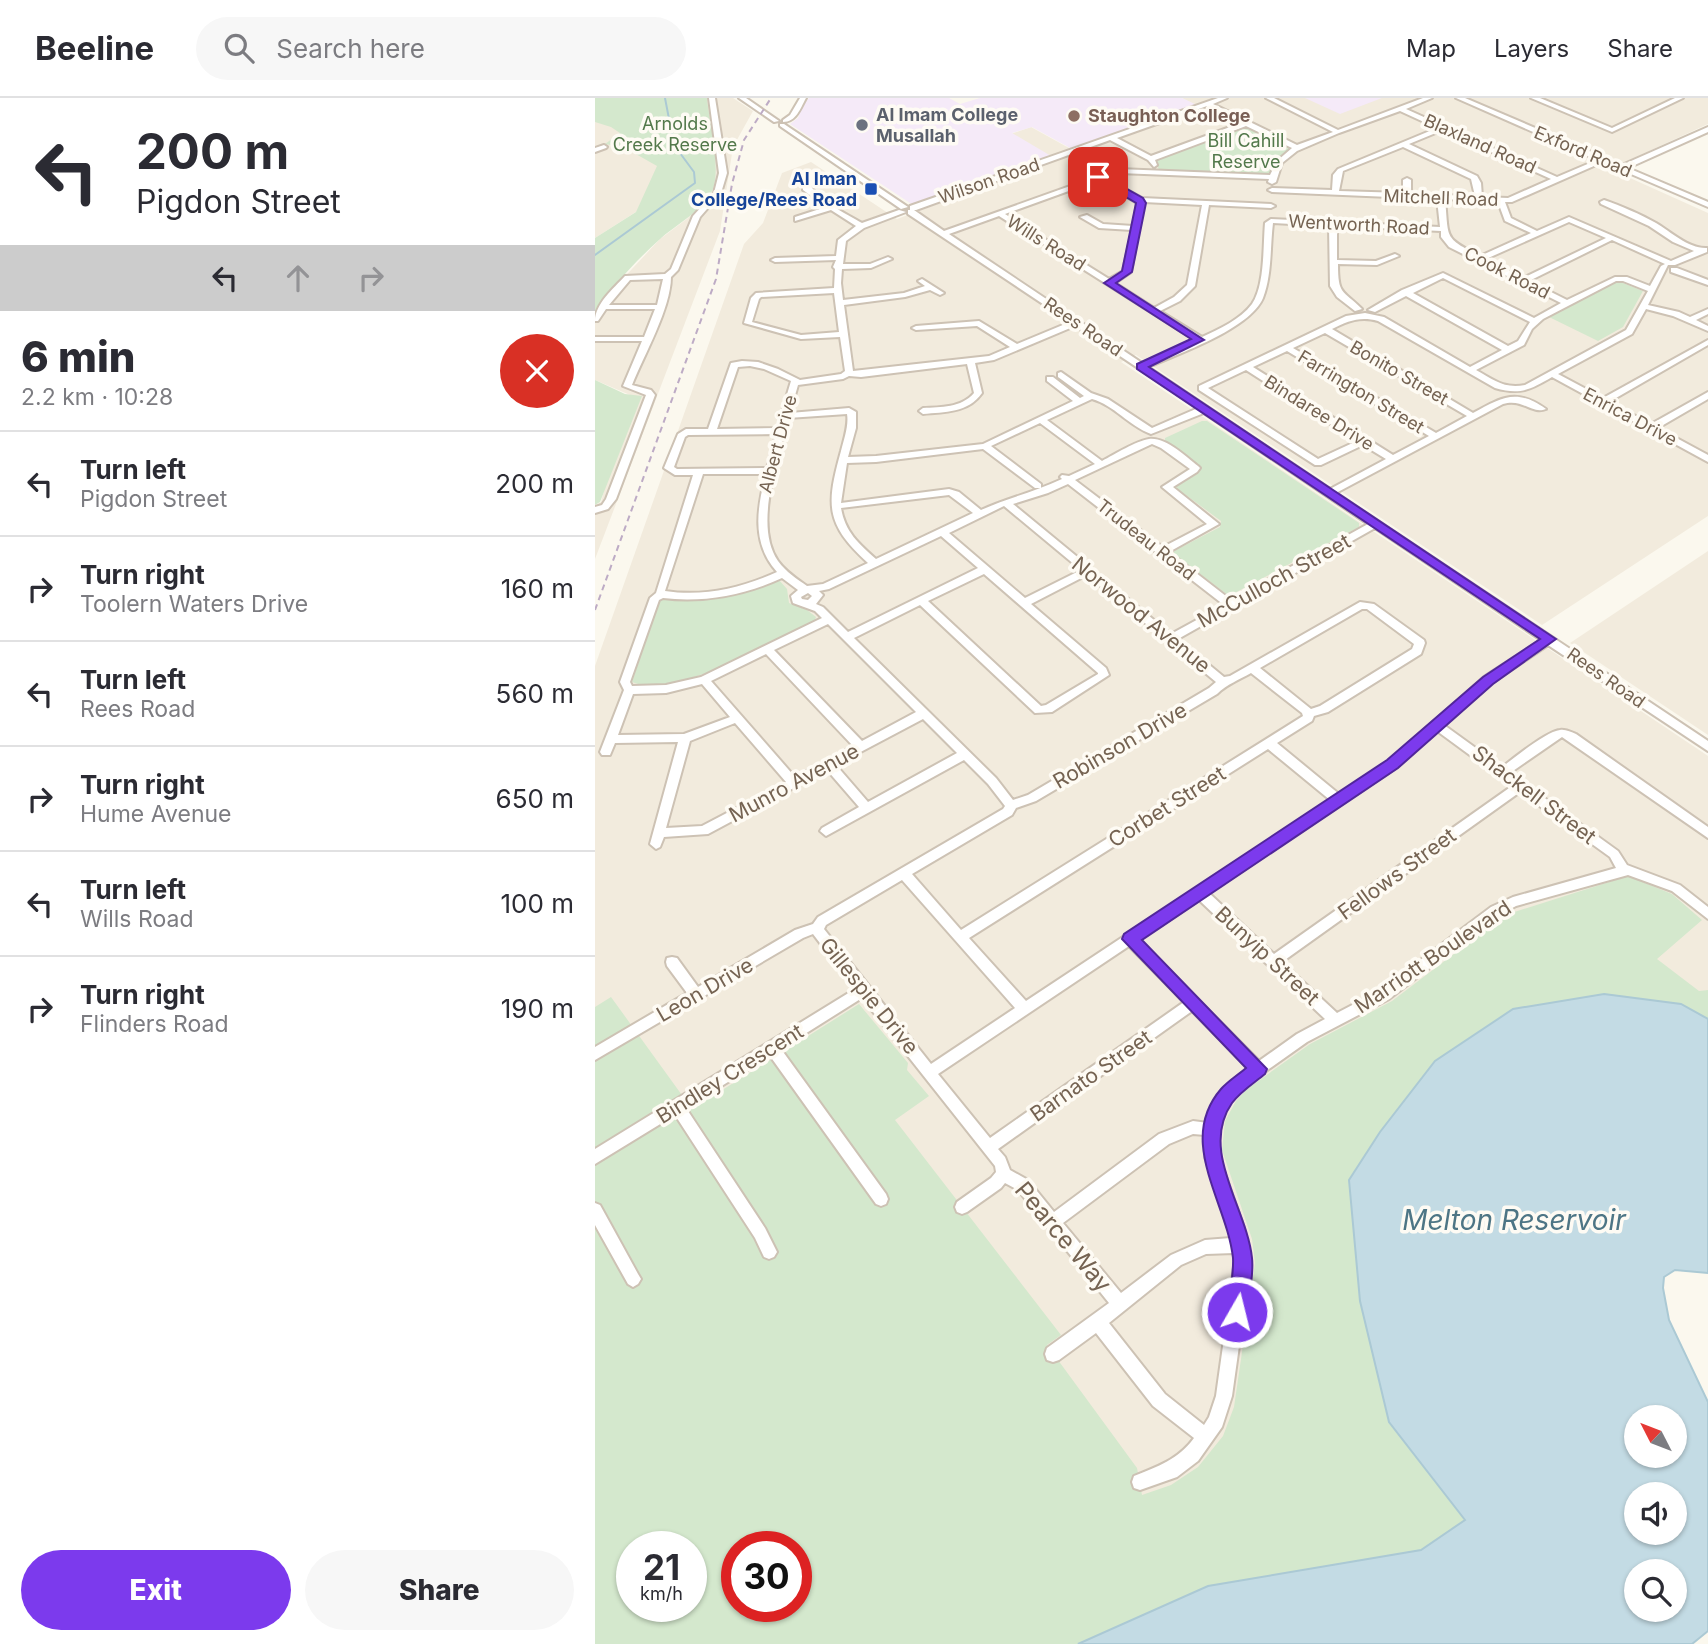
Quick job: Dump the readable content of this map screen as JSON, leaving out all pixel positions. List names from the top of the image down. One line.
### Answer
{"streets":{"street":["Blaxland Road","Exford Road","Wilson Road","Mitchell Road","Wentworth Road","Wills Road","Cook Road","Rees Road","Bonito Street","Farrington Street","Bindaree Drive","Enrica Drive","Albert Drive","Trudeau Road","McCulloch Street","Norwood Avenue","Robinson Drive","Munro Avenue","Shackell Street","Corbet Street","Fellows Street","Bunyip Street","Marriott Boulevard","Leon Drive","Gillespie Drive","Bindley Crescent","Barnato Street","Pearce Way"]},"crossings":[["Blaxland Road","Mitchell Road"],["Exford Road","Mitchell Road"],["Wilson Road","Rees Road"],["Mitchell Road","Cook Road"],["Wentworth Road","Cook Road"],["Rees Road","Albert Drive"],["Rees Road","McCulloch Street"],["Albert Drive","Robinson Drive"],["Albert Drive","Munro Avenue"],["Albert Drive","Gillespie Drive"],["Trudeau Road","McCulloch Street"],["McCulloch Street","Norwood Avenue"],["Norwood Avenue","Robinson Drive"],["Norwood Avenue","Corbet Street"],["Robinson Drive","Gillespie Drive"],["Shackell Street","Fellows Street"],["Shackell Street","Marriott Boulevard"],["Fellows Street","Bunyip Street"],["Bunyip Street","Marriott Boulevard"],["Leon Drive","Gillespie Drive"],["Gillespie Drive","Bindley Crescent"],["Gillespie Drive","Barnato Street"],["Gillespie Drive","Pearce Way"]],"water":["Melton Reservoir"],"parks":["Arnolds Creek Reserve","Bill Cahill Reserve"],"places":{"other":["Staughton College","Al Imam College Musallah"],"transit":["Al Iman College/Rees Road"]},"north":"top left","page":{"header":"Beeline","search":"Search here","nav":["Map","Layers","Share"],"turn":["200 m","Pigdon Street"],"heading":["6 min","2.2 km · 10:28"],"list":[{"name":"Turn left","note":"Pigdon Street","value":"200 m"},{"name":"Turn right","note":"Toolern Waters Drive","value":"160 m"},{"name":"Turn left","note":"Rees Road","value":"560 m"},{"name":"Turn right","note":"Hume Avenue","value":"650 m"},{"name":"Turn left","note":"Wills Road","value":"100 m"},{"name":"Turn right","note":"Flinders Road","value":"190 m"}],"speed":"21 km/h","limit":"30","buttons":["Exit","Share"]}}
